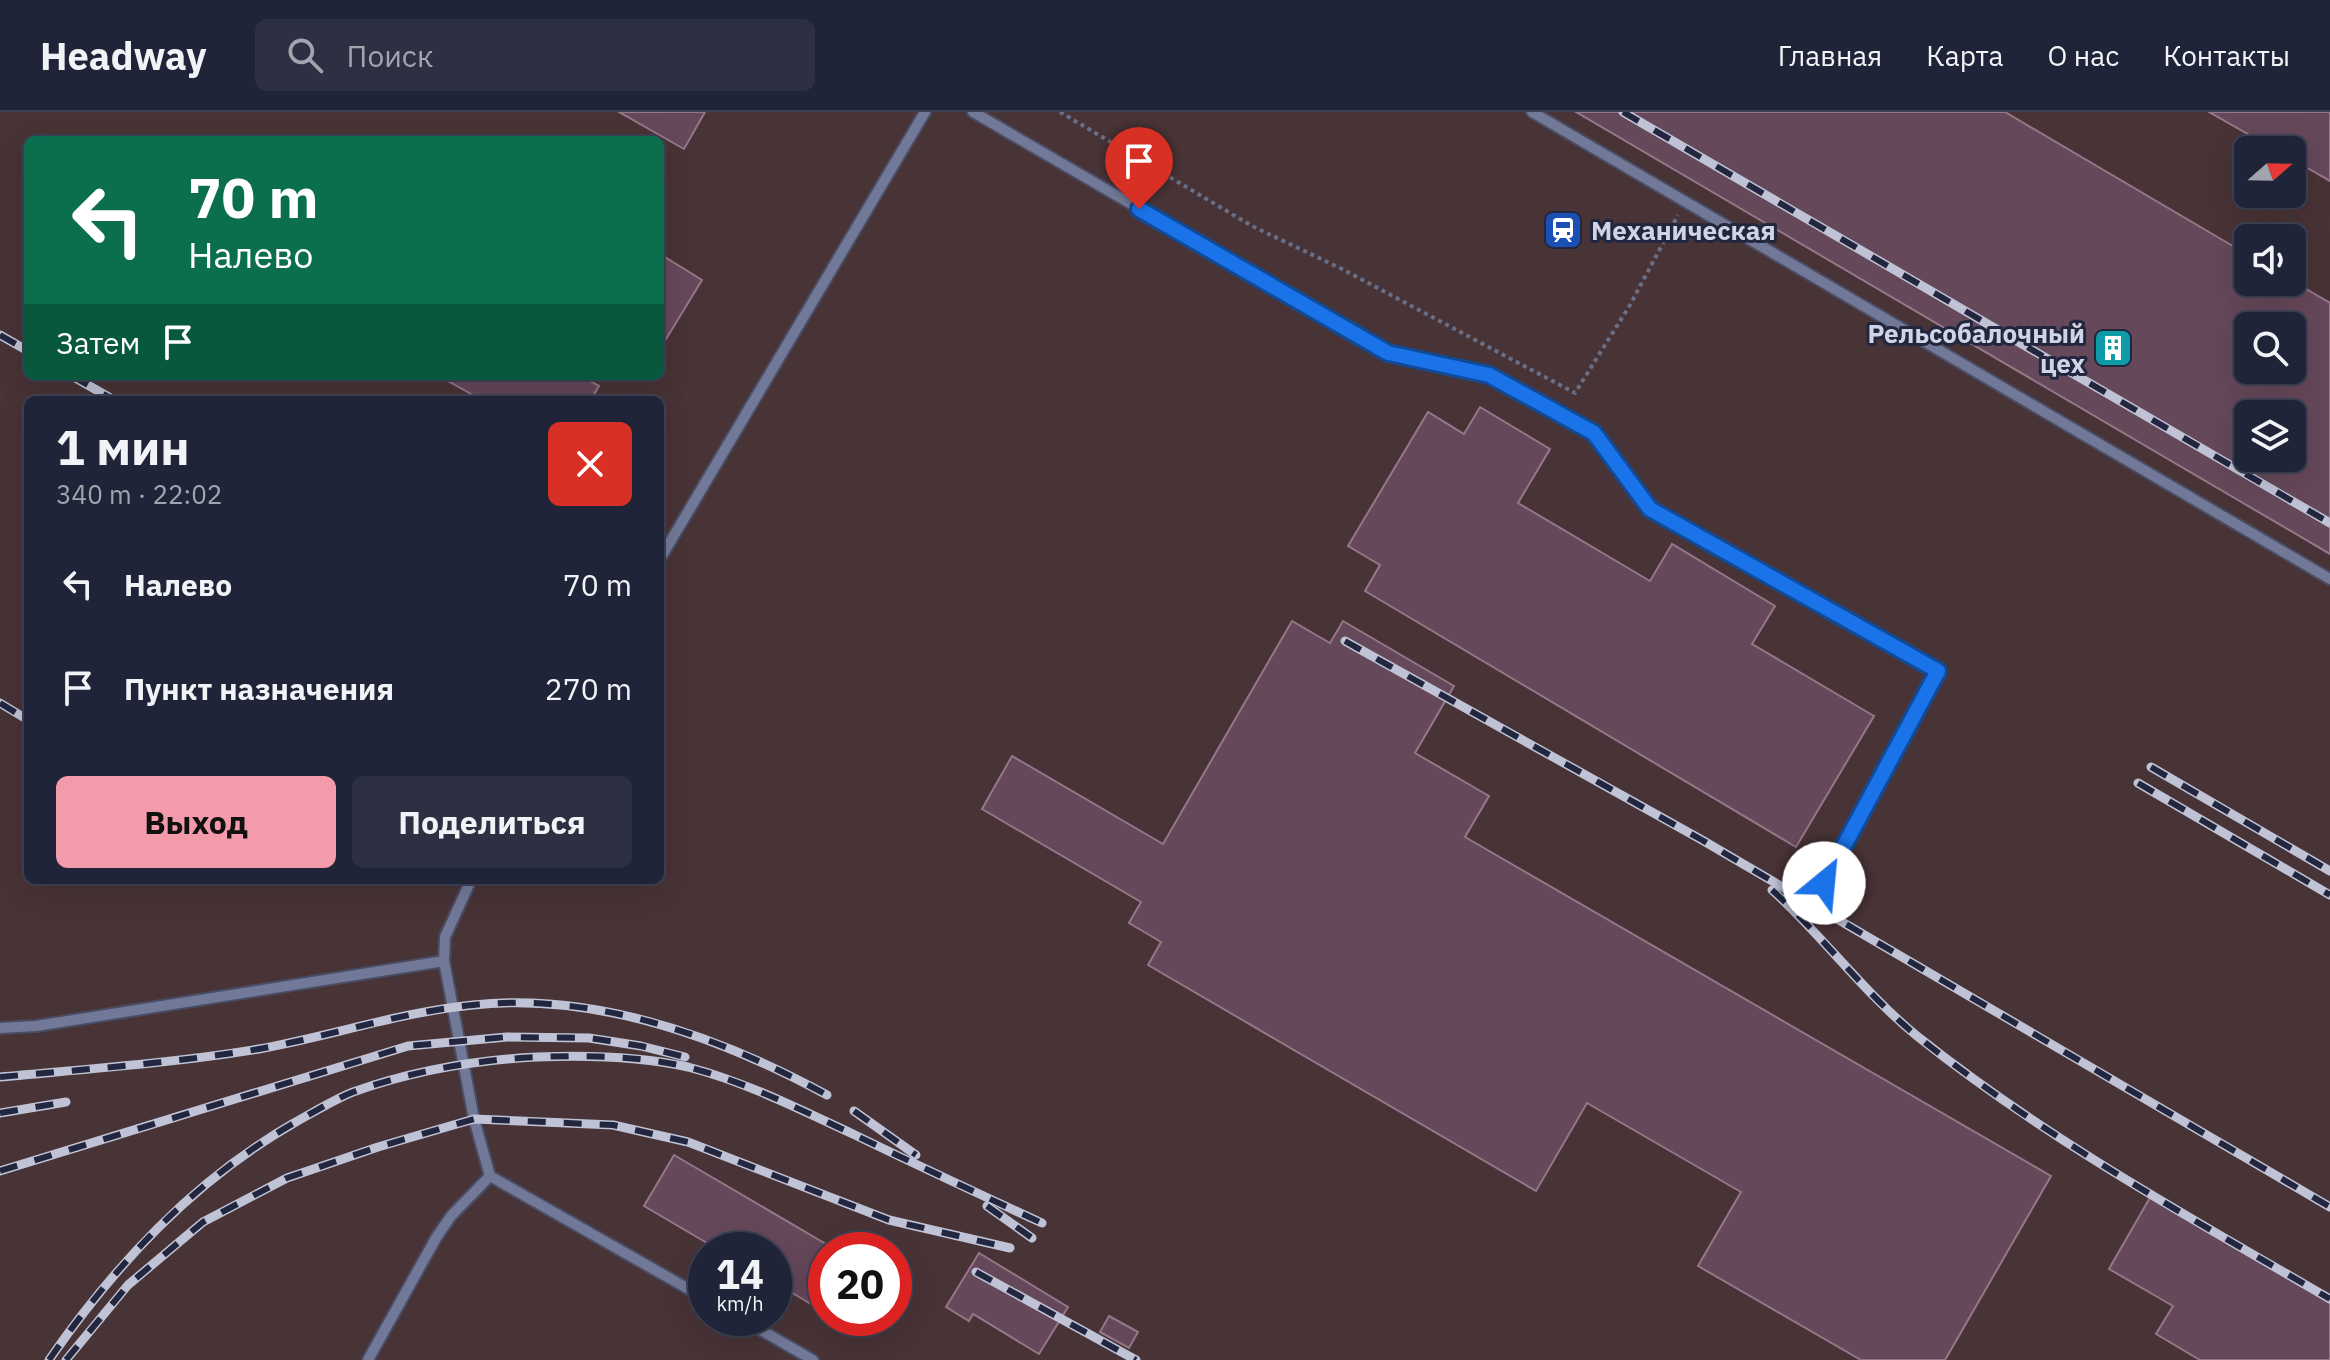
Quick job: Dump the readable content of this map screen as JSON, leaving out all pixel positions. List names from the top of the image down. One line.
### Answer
{"places":{"station":["Механическая"],"building":["Рельсобалочный цех"]},"north":"right","page":{"header":"Headway","search":"Поиск","nav":["Главная","Карта","О нас","Контакты"],"turn":["70 m","Налево"],"then":"Затем","heading":["1 мин","340 m · 22:02"],"list":[{"name":"Налево","value":"70 m"},{"name":"Пункт назначения","value":"270 m"}],"buttons":["Выход","Поделиться"],"speed":"14 km/h","limit":"20"}}
